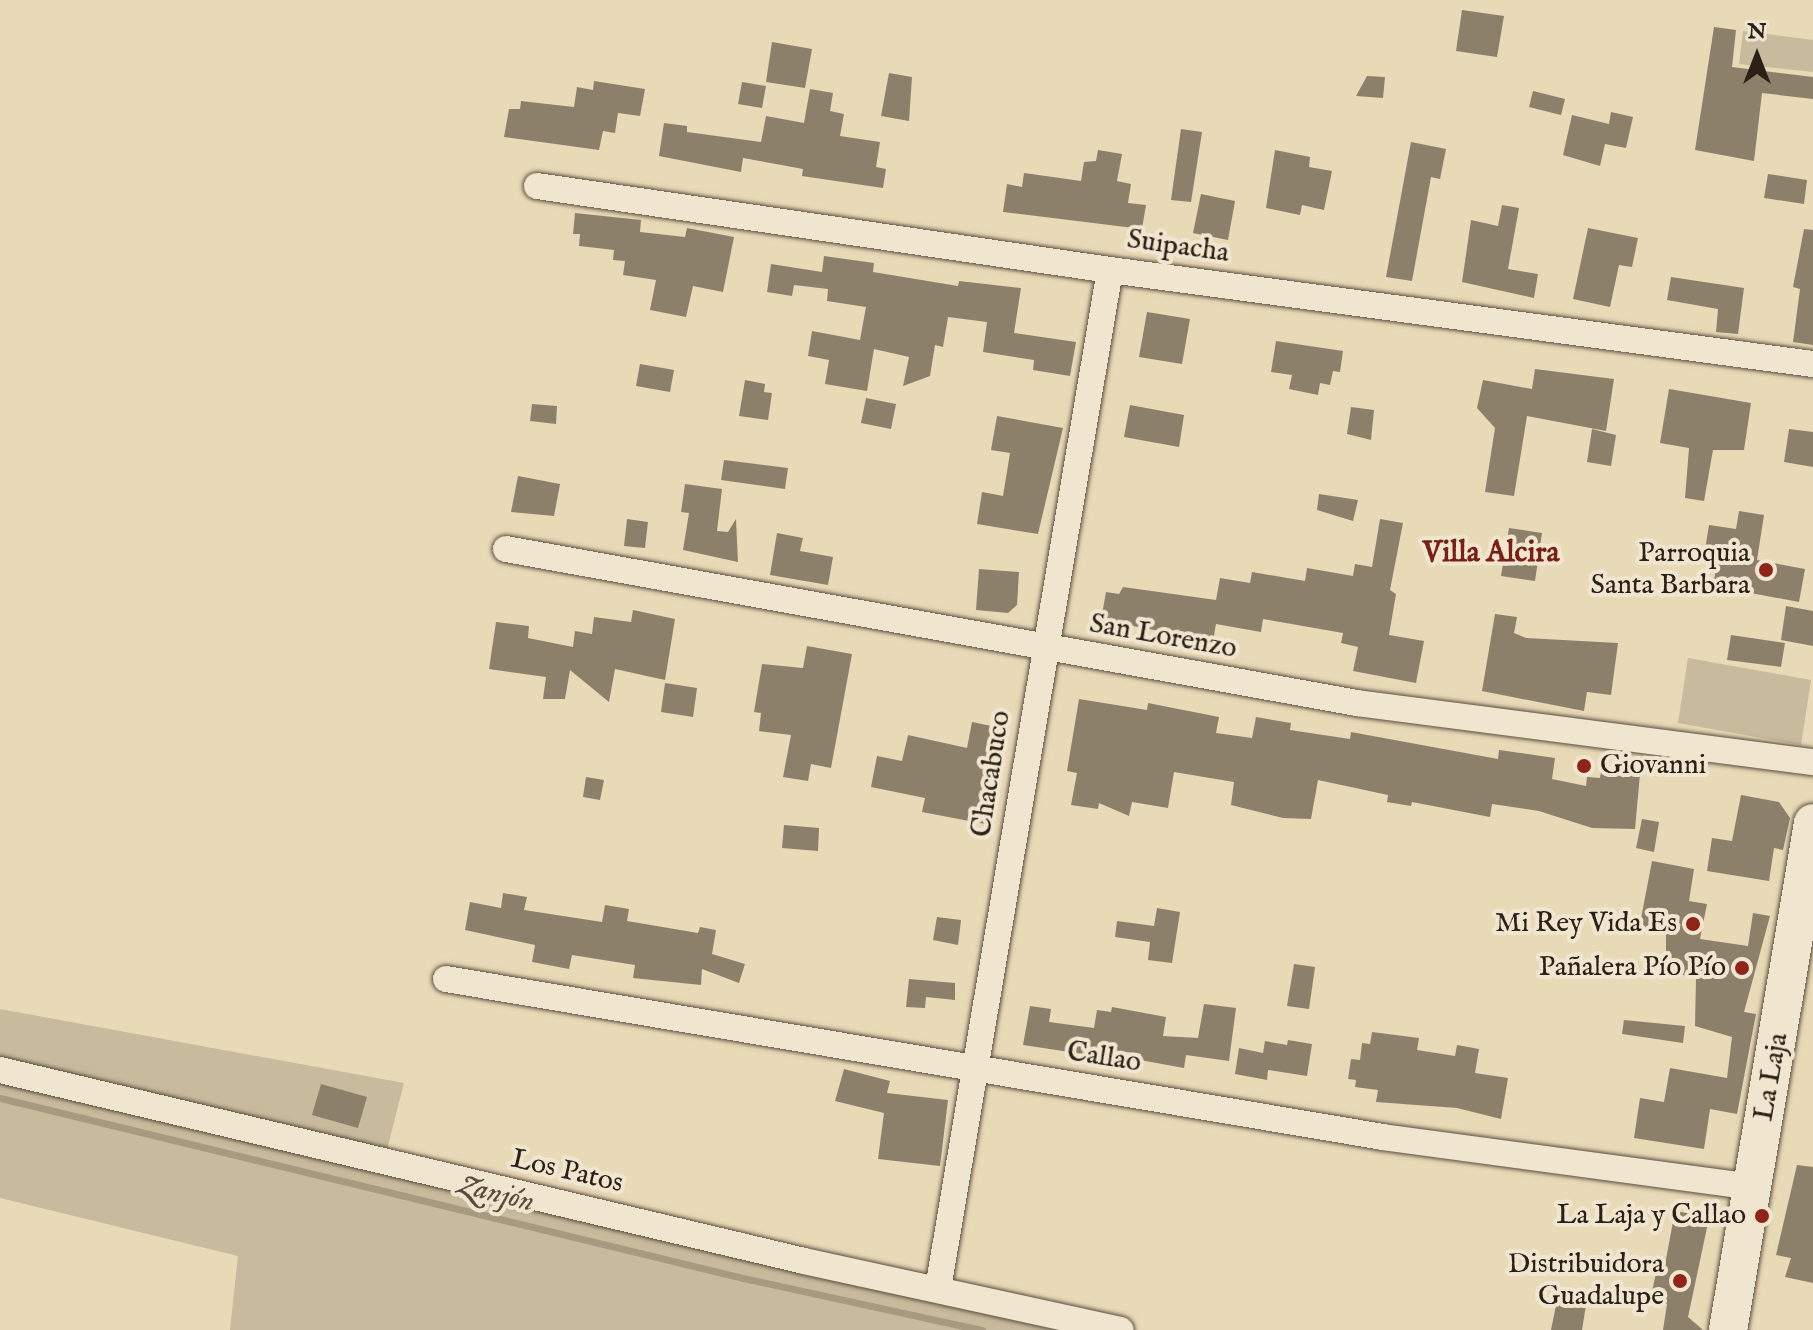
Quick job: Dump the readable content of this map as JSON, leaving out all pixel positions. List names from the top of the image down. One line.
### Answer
{"streets":{"main road":["La Laja"],"street":["Suipacha","San Lorenzo","Chacabuco","Callao","Los Patos"]},"crossings":[["Suipacha","Chacabuco"],["San Lorenzo","Chacabuco"],["Chacabuco","Callao"],["Chacabuco","Los Patos"],["Callao","La Laja"]],"districts":["Villa Alcira"],"water":["Zanjón"],"places":["Parroquia Santa Barbara","Giovanni","Mi Rey Vida Es","Pañalera Pío Pío","La Laja y Callao","Distribuidora Guadalupe"],"north":"top"}
